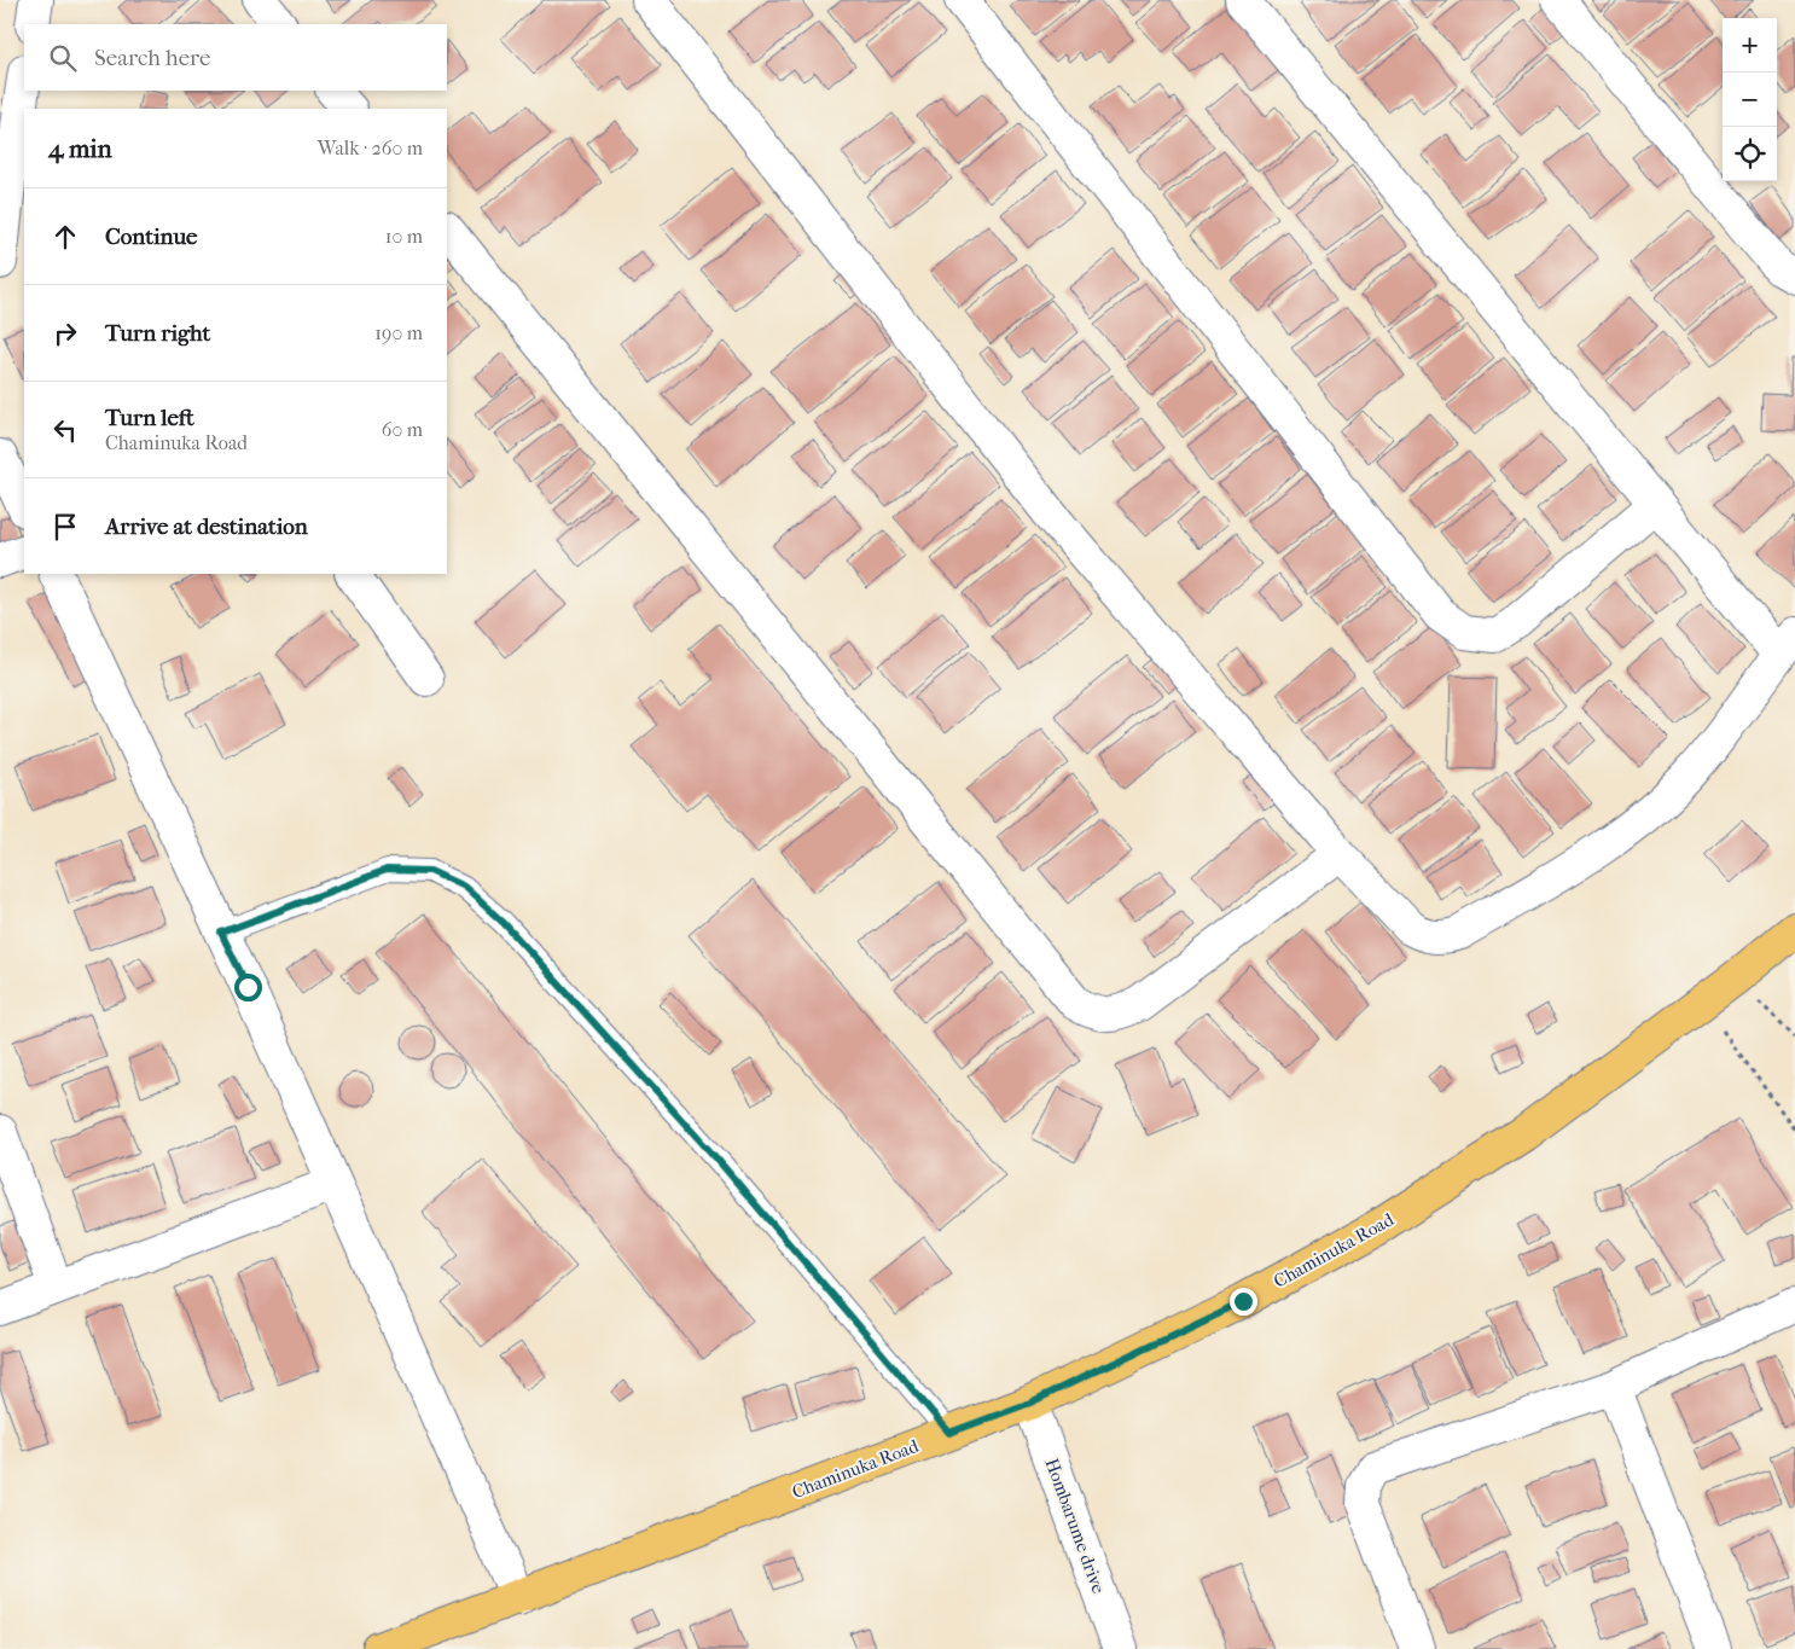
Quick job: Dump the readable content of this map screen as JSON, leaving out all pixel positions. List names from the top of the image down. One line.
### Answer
{"streets":{"main road":["Chaminuka Road"],"street":["Hombarume drive"]},"crossings":[["Chaminuka Road","Hombarume drive"]],"page":{"map_buttons":["+","−"],"search":"Search here","heading":["4 min","Walk · 260 m"],"list":[["Continue","10 m"],["Turn right","190 m"],["Turn left","Chaminuka Road","60 m"],"Arrive at destination"]}}
